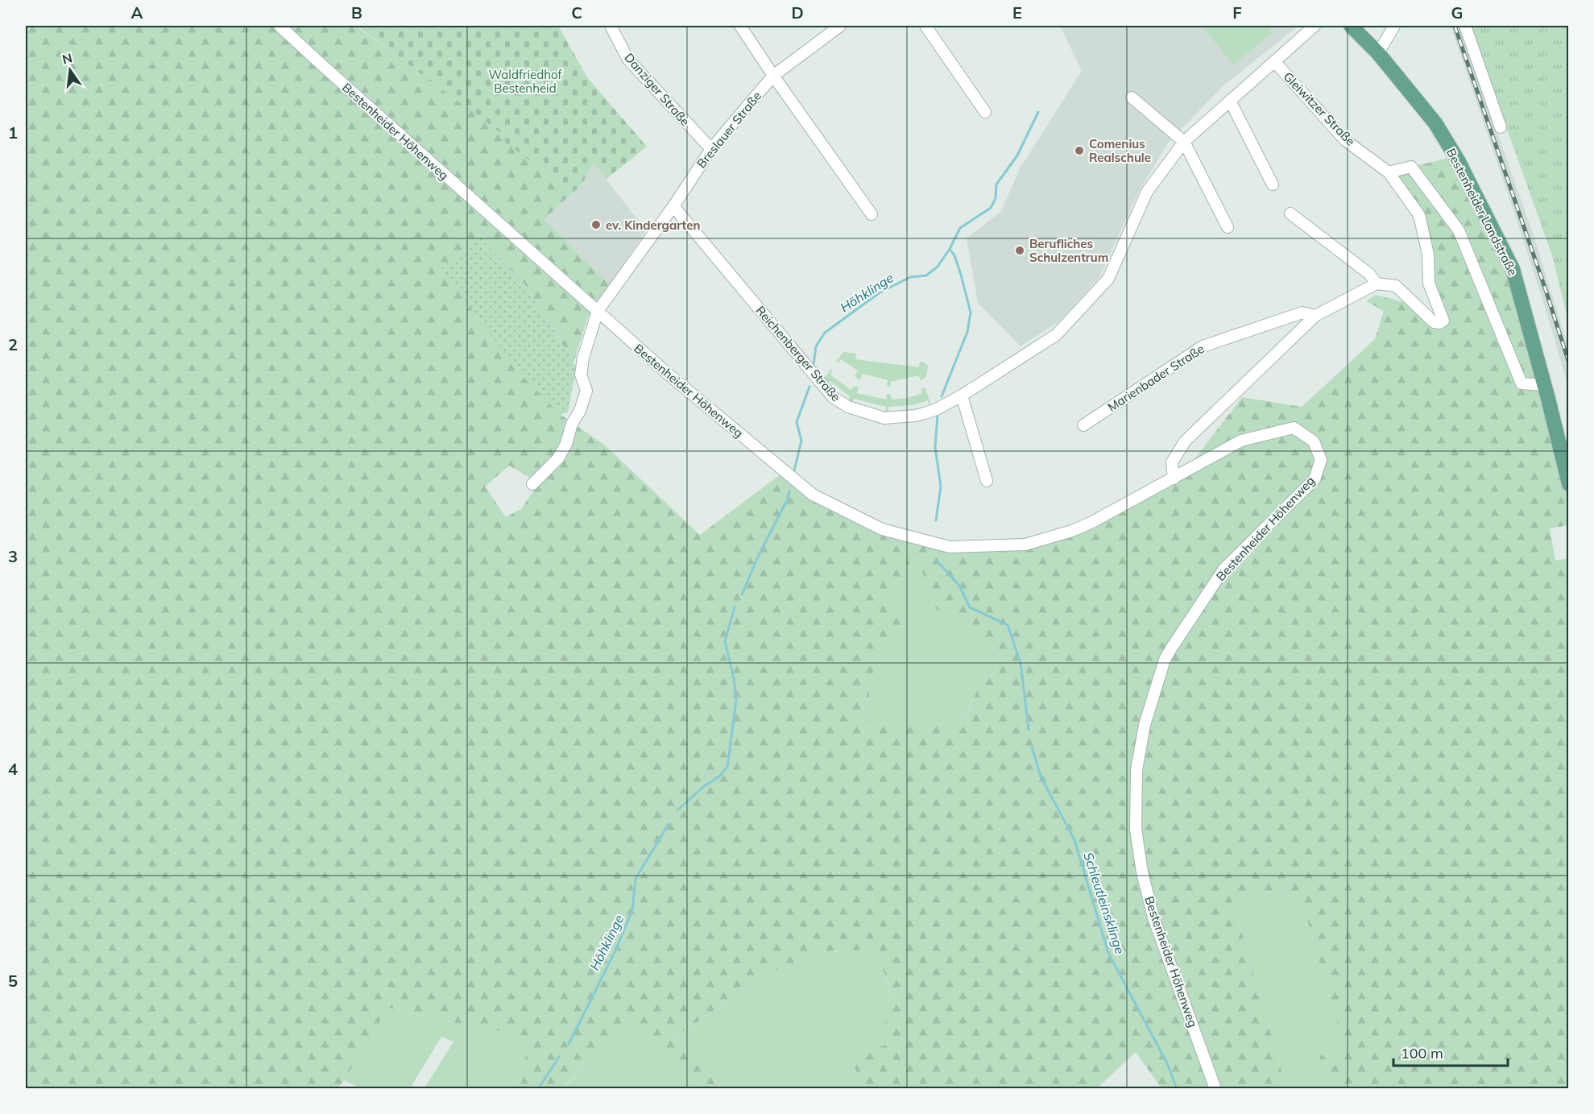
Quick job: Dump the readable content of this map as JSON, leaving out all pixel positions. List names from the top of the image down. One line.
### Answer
{"streets":{"main road":["Bestenheider Landstraße"],"street":["Danziger Straße","Gleiwitzer Straße","Breslauer Straße","Bestenheider Höhenweg","Reichenberger Straße","Marienbader Straße"]},"crossings":[["Danziger Straße","Breslauer Straße"],["Gleiwitzer Straße","Reichenberger Straße"],["Breslauer Straße","Bestenheider Höhenweg"],["Breslauer Straße","Reichenberger Straße"]],"water":["Höhklinge","Schleutleinsklinge"],"parks":["Waldfriedhof Bestenheid"],"places":["Comenius Realschule","ev. Kindergarten","Berufliches Schulzentrum"],"scale_bar":"100 m","north":"top","grid":{"columns":["A","B","C","D","E","F","G"],"rows":["1","2","3","4","5"]}}
